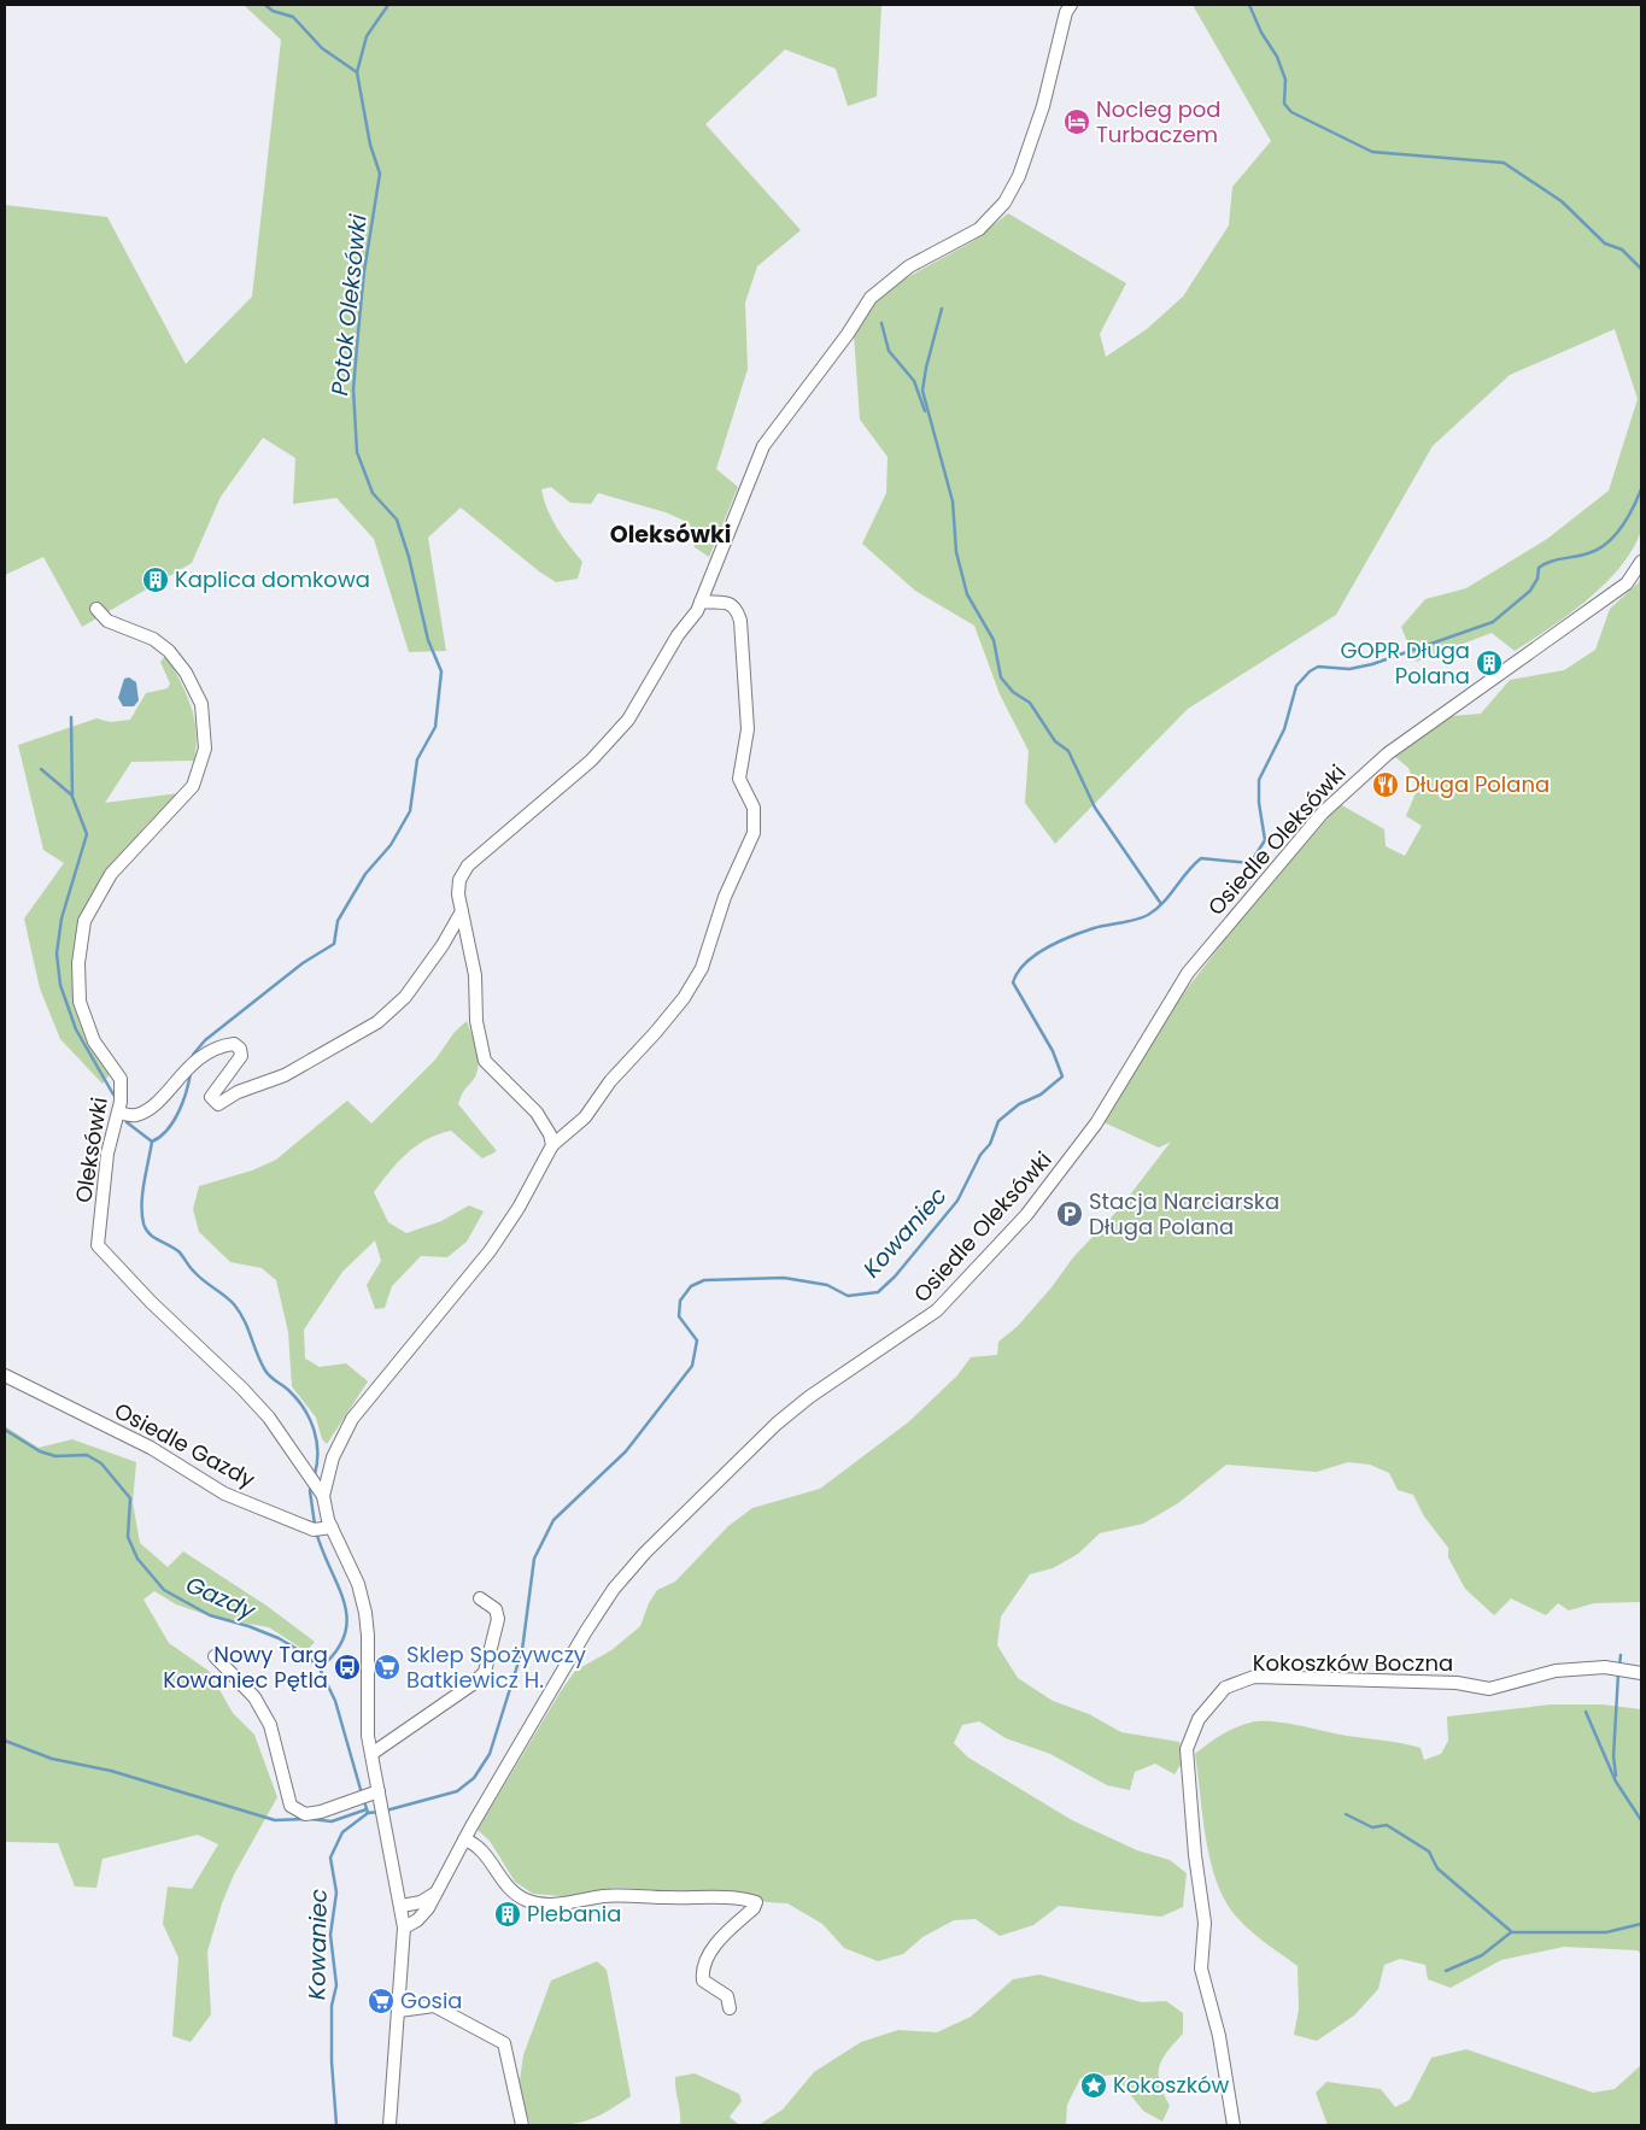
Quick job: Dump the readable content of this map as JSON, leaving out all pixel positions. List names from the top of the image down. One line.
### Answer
{"streets":{"street":["Osiedle Oleksówki","Oleksówki","Osiedle Gazdy","Kokoszków Boczna"]},"crossings":[["Oleksówki","Osiedle Gazdy"]],"districts":["Oleksówki"],"water":["Potok Oleksówki","Kowaniec","Gazdy"],"places":{"hotel":["Nocleg pod Turbaczem"],"building":["Kaplica domkowa","GOPR Długa Polana","Plebania"],"restaurant":["Długa Polana"],"parking":["Stacja Narciarska Długa Polana"],"bus stop":["Nowy Targ Kowaniec Pętla"],"supermarket":["Sklep Spożywczy Batkiewicz H.","Gosia"],"place":["Kokoszków"]}}
